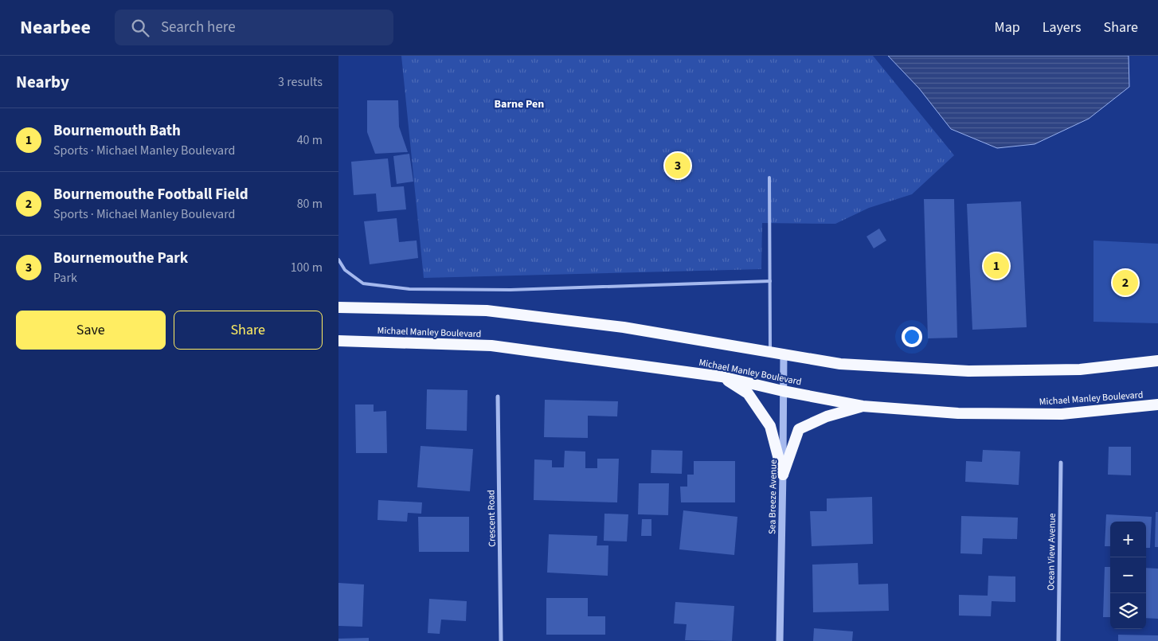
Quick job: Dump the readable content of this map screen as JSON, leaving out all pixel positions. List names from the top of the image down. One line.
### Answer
{"streets":{"highway":["Michael Manley Boulevard"],"street":["Sea Breeze Avenue","Crescent Road","Ocean View Avenue"]},"crossings":[["Michael Manley Boulevard","Sea Breeze Avenue"]],"districts":["Barne Pen"],"page":{"header":"Nearbee","search":"Search here","nav":["Map","Layers","Share"],"heading":["Nearby","3 results"],"list":[{"mark":"1","name":"Bournemouth Bath","note":"Sports · Michael Manley Boulevard","value":"40 m"},{"mark":"2","name":"Bournemouthe Football Field","note":"Sports · Michael Manley Boulevard","value":"80 m"},{"mark":"3","name":"Bournemouthe Park","note":"Park","value":"100 m"}],"pins":["3","1","2"],"buttons":["Save","Share"],"map_buttons":["+","−"]}}
